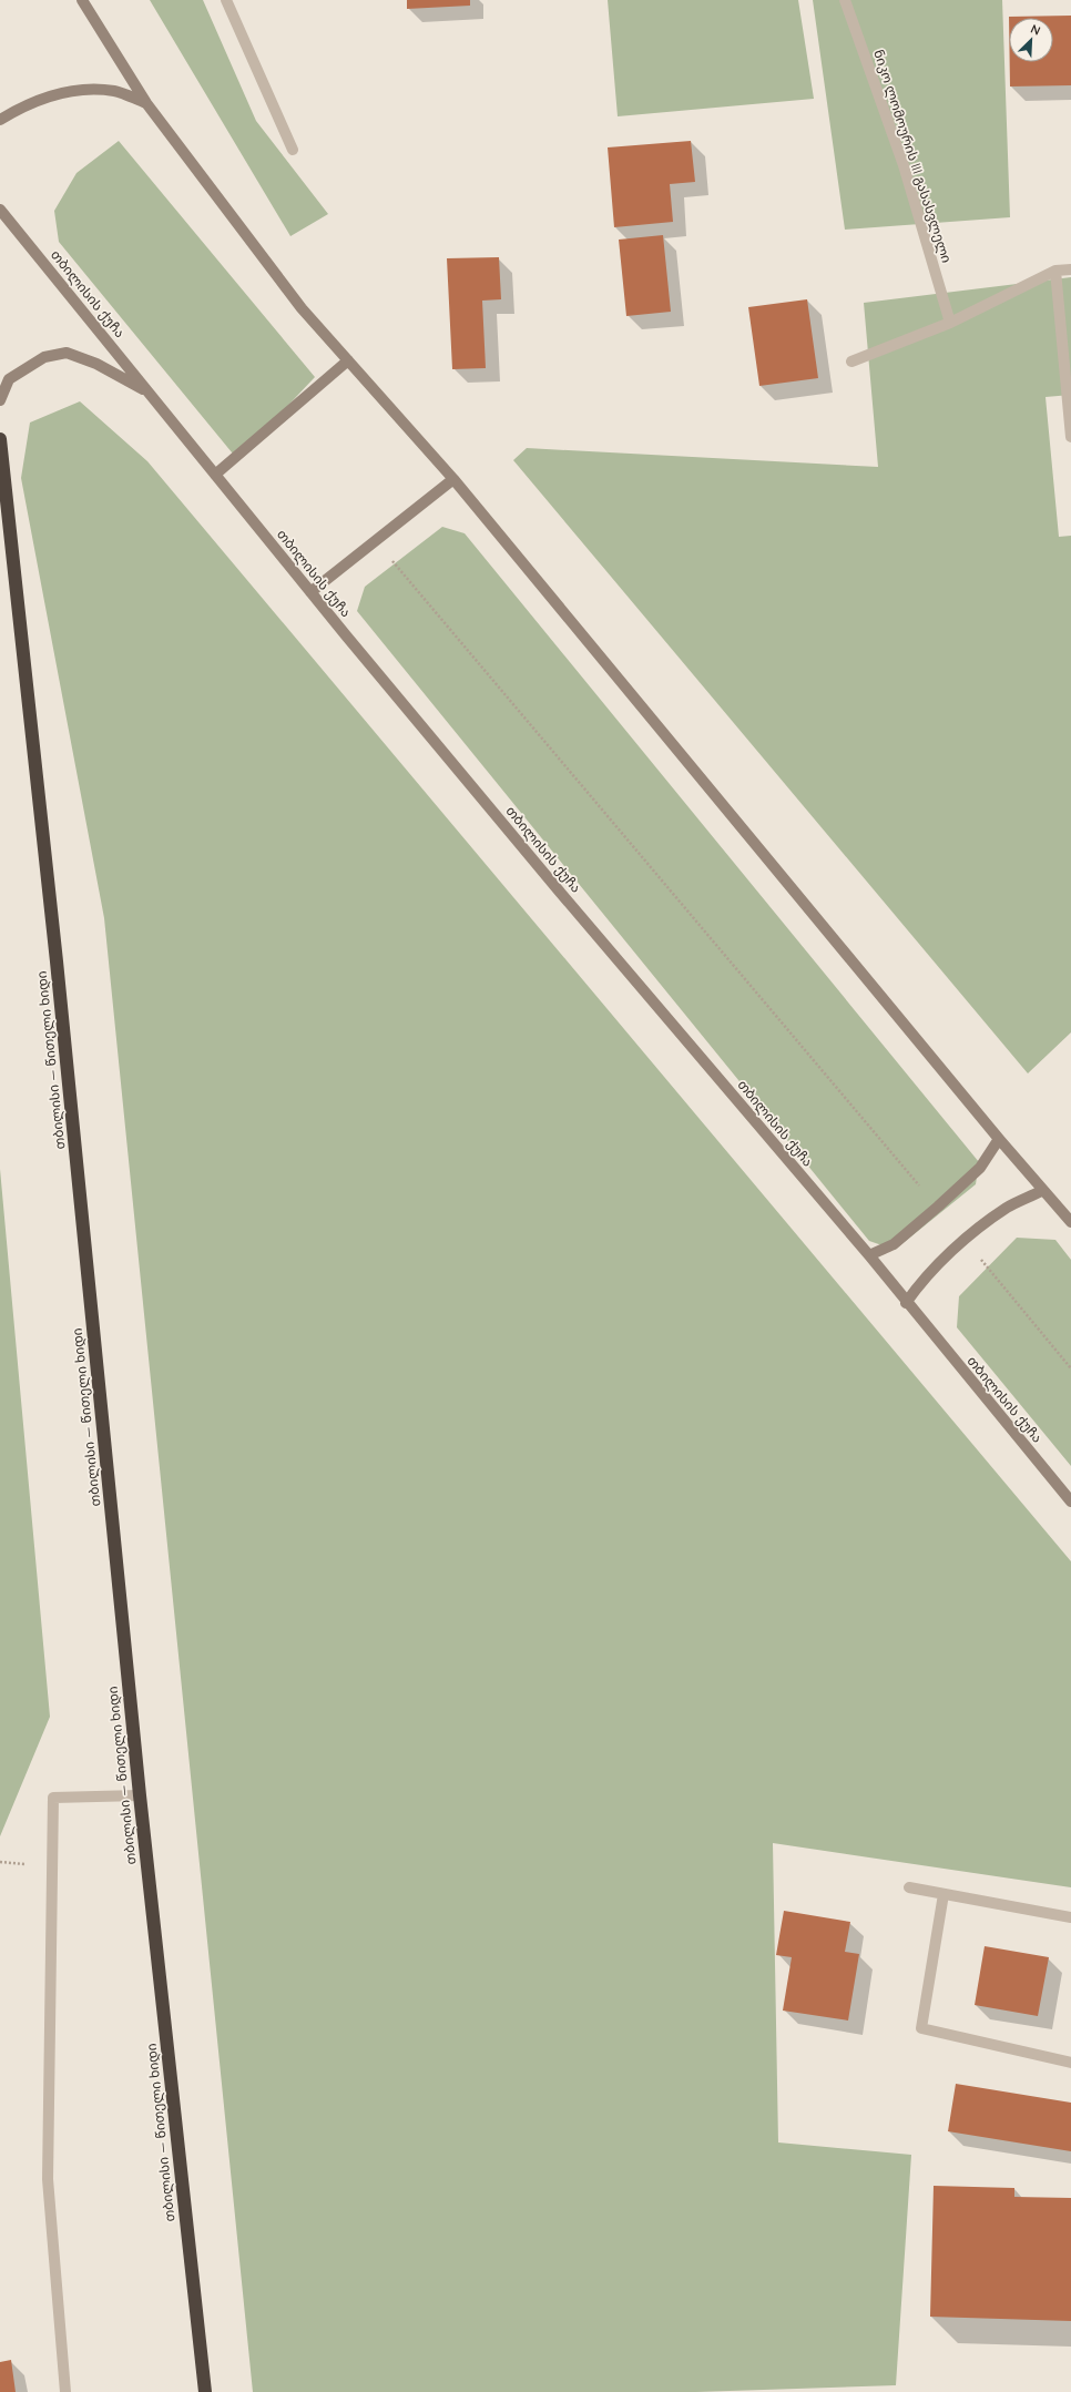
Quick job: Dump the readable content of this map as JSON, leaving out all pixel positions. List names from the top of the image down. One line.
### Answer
{"streets":{"highway":["თბილისი — წითელი ხიდი"],"main road":["თბილისის ქუჩა"],"street":["ნიკო ლომოურის III გასასვლელი"]},"north":"top right"}
